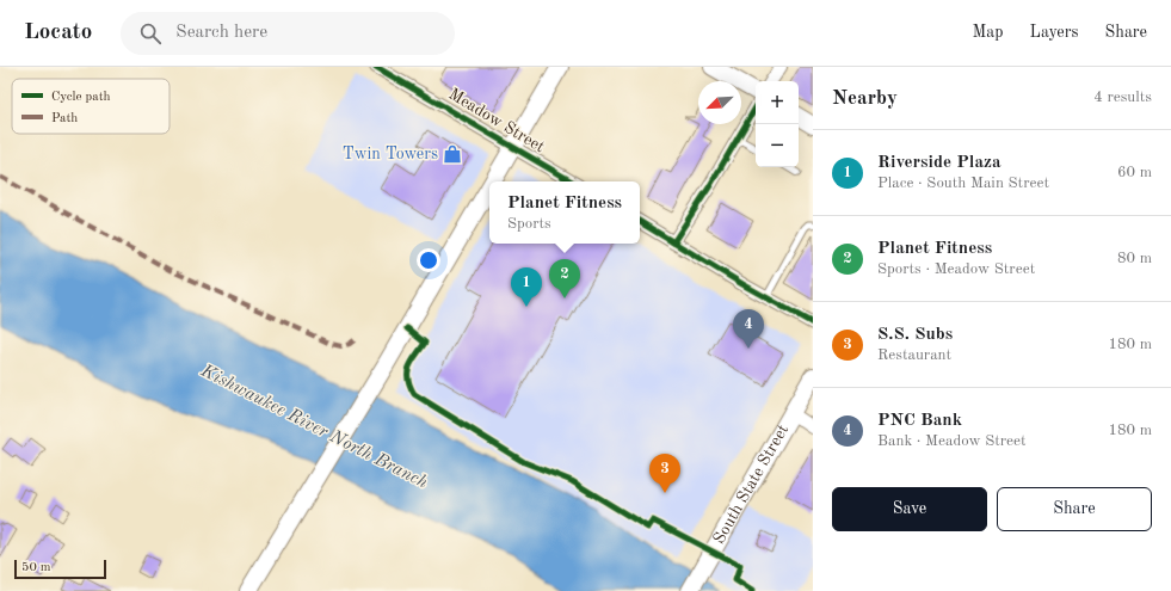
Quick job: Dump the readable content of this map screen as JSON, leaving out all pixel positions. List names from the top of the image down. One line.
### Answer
{"streets":{"main road":["South State Street"],"street":["Meadow Street"]},"water":["Kishwaukee River North Branch"],"places":{"shop":["Twin Towers"]},"legend":["Cycle path","Path"],"scale_bar":"50 m","north":"bottom left","page":{"header":"Locato","search":"Search here","nav":["Map","Layers","Share"],"heading":["Nearby","4 results"],"map_buttons":["+","−"],"list":[{"mark":"1","name":"Riverside Plaza","note":"Place · South Main Street","value":"60 m"},{"mark":"2","name":"Planet Fitness","note":"Sports · Meadow Street","value":"80 m"},{"mark":"3","name":"S.S. Subs","note":"Restaurant","value":"180 m"},{"mark":"4","name":"PNC Bank","note":"Bank · Meadow Street","value":"180 m"}],"popup":["Planet Fitness","Sports"],"pins":["2","1","4","3"],"buttons":["Save","Share"],"scale":"50 m"}}
